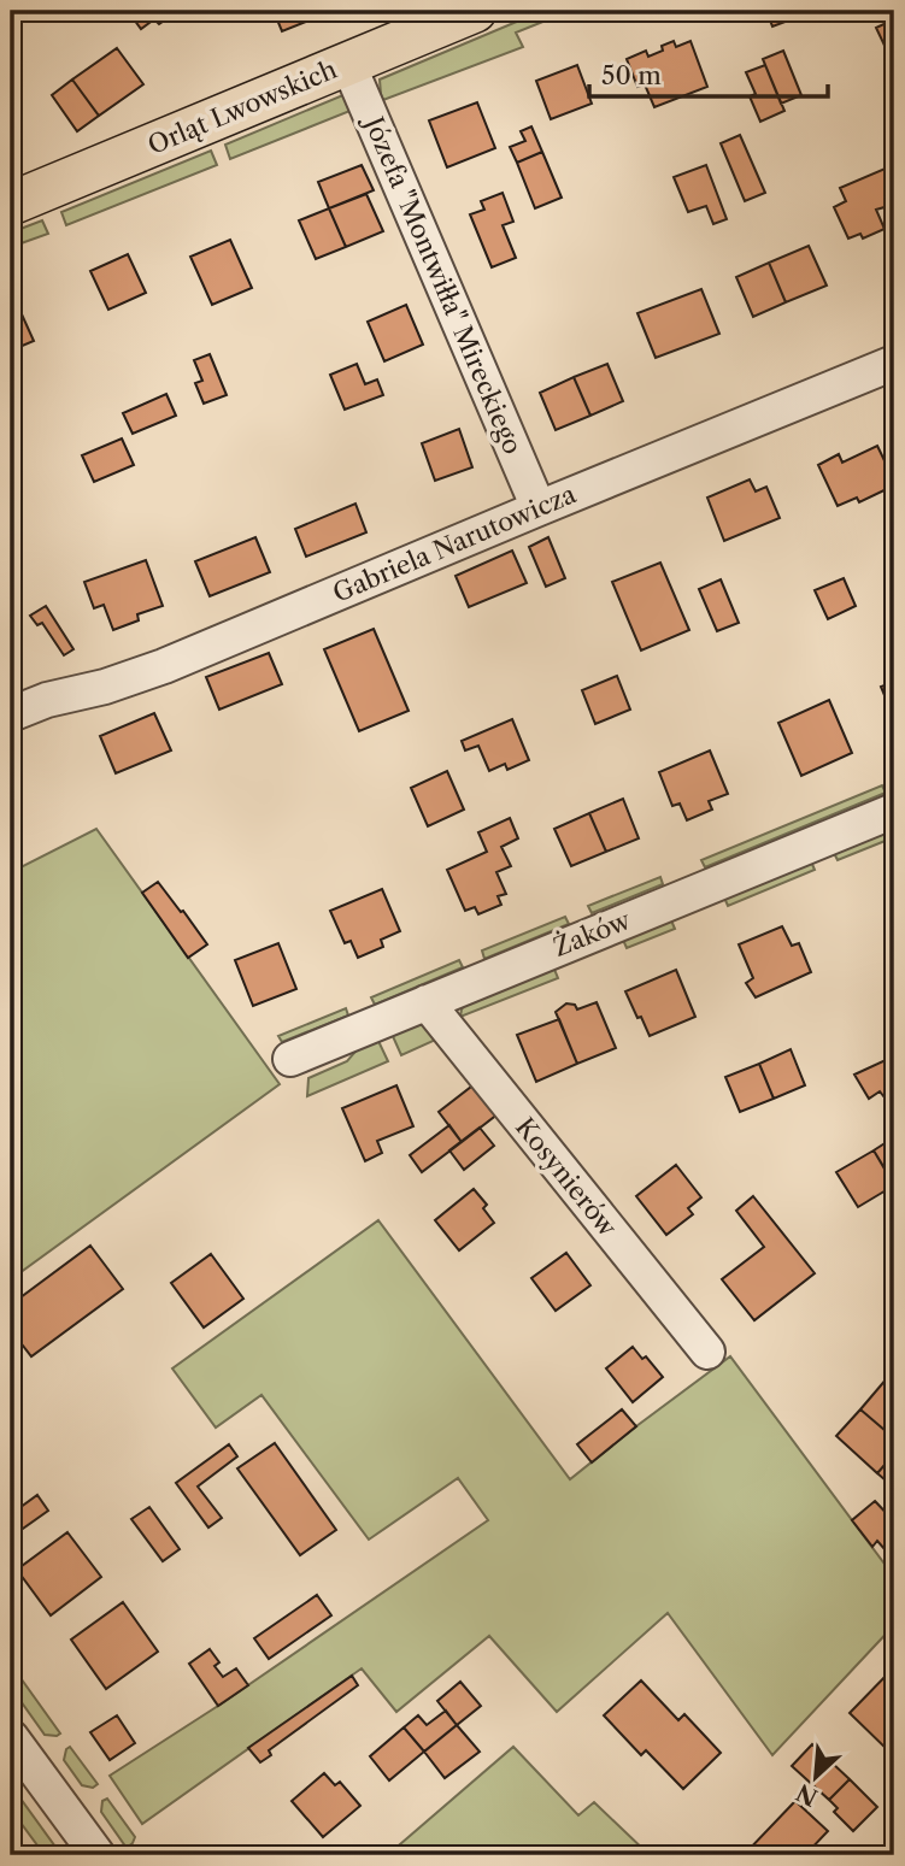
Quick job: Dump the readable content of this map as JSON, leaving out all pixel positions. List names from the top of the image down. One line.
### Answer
{"streets":{"main road":["Orląt Lwowskich"],"street":["Józefa \"Montwiłła\" Mireckiego","Gabriela Narutowicza","Żaków","Kosynierów"]},"crossings":[["Orląt Lwowskich","Józefa \"Montwiłła\" Mireckiego"],["Józefa \"Montwiłła\" Mireckiego","Gabriela Narutowicza"],["Żaków","Kosynierów"]],"scale_bar":"50 m","north":"bottom left"}
